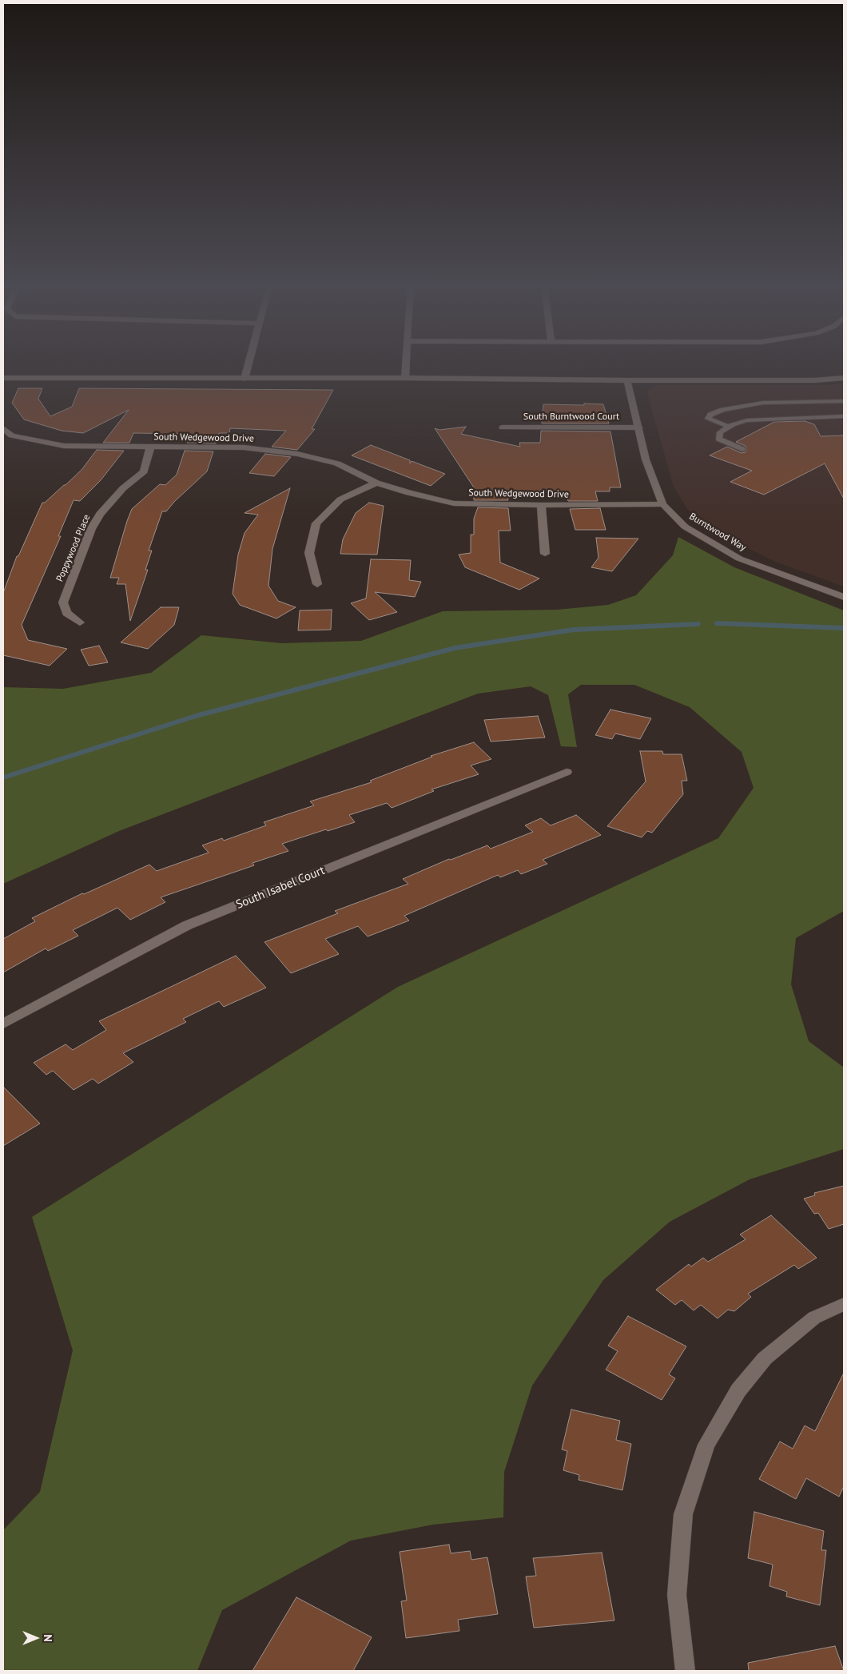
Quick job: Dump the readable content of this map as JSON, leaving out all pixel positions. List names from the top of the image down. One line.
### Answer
{"streets":{"street":["South Burntwood Court","South Wedgewood Drive","Burntwood Way","Poppywood Place","South Isabel Court"]},"crossings":[["South Burntwood Court","Burntwood Way"],["South Wedgewood Drive","Burntwood Way"],["South Wedgewood Drive","Poppywood Place"]],"north":"right"}
